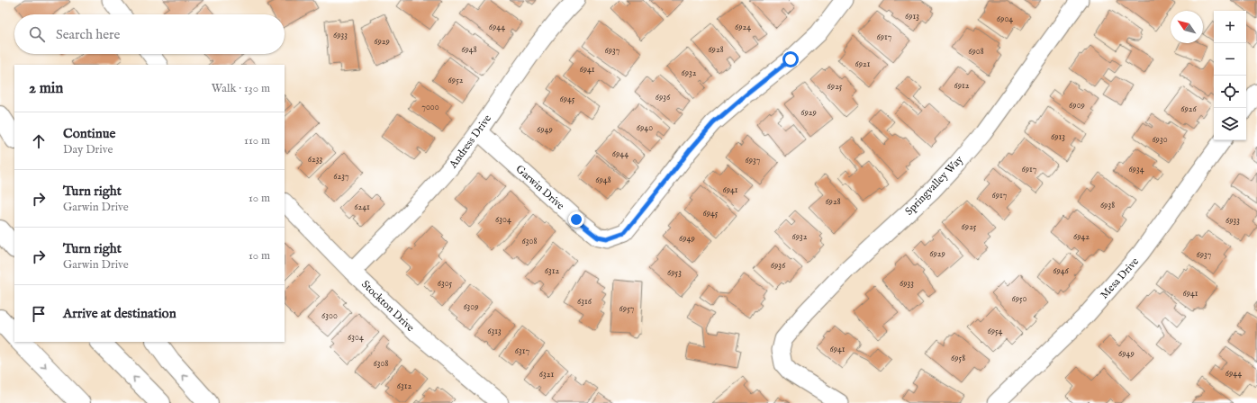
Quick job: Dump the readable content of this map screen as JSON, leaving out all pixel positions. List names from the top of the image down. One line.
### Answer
{"streets":{"street":["Andress Drive","Springvalley Way","Garwin Drive","Mesa Drive","Stockton Drive"]},"crossings":[["Andress Drive","Garwin Drive"],["Andress Drive","Stockton Drive"]],"house_numbers":["6913","6904","6944","6924","6933","6917","6929","6948","6928","6937","6908","6921","6941","6932","6952","6912","6925","6936","6945","6909","7000","6926","6929","6940","6949","6913","6930","6944","6233","6937","6917","6934","6237","6948","6941","6917","6928","6938","6241","6945","6304","6933","6925","6932","6942","6949","6308","6929","6937","6936","6312","6946","6953","6305","6933","6941","6950","6316","6309","6957","6300","6313","6954","6304","6941","6317","6949","6958","6308","6944","6321","6312"],"north":"top left","page":{"map_buttons":["+","−"],"search":"Search here","heading":["2 min","Walk · 130 m"],"list":[["Continue","Day Drive","110 m"],["Turn right","Garwin Drive","10 m"],["Turn right","Garwin Drive","10 m"],"Arrive at destination"]}}
